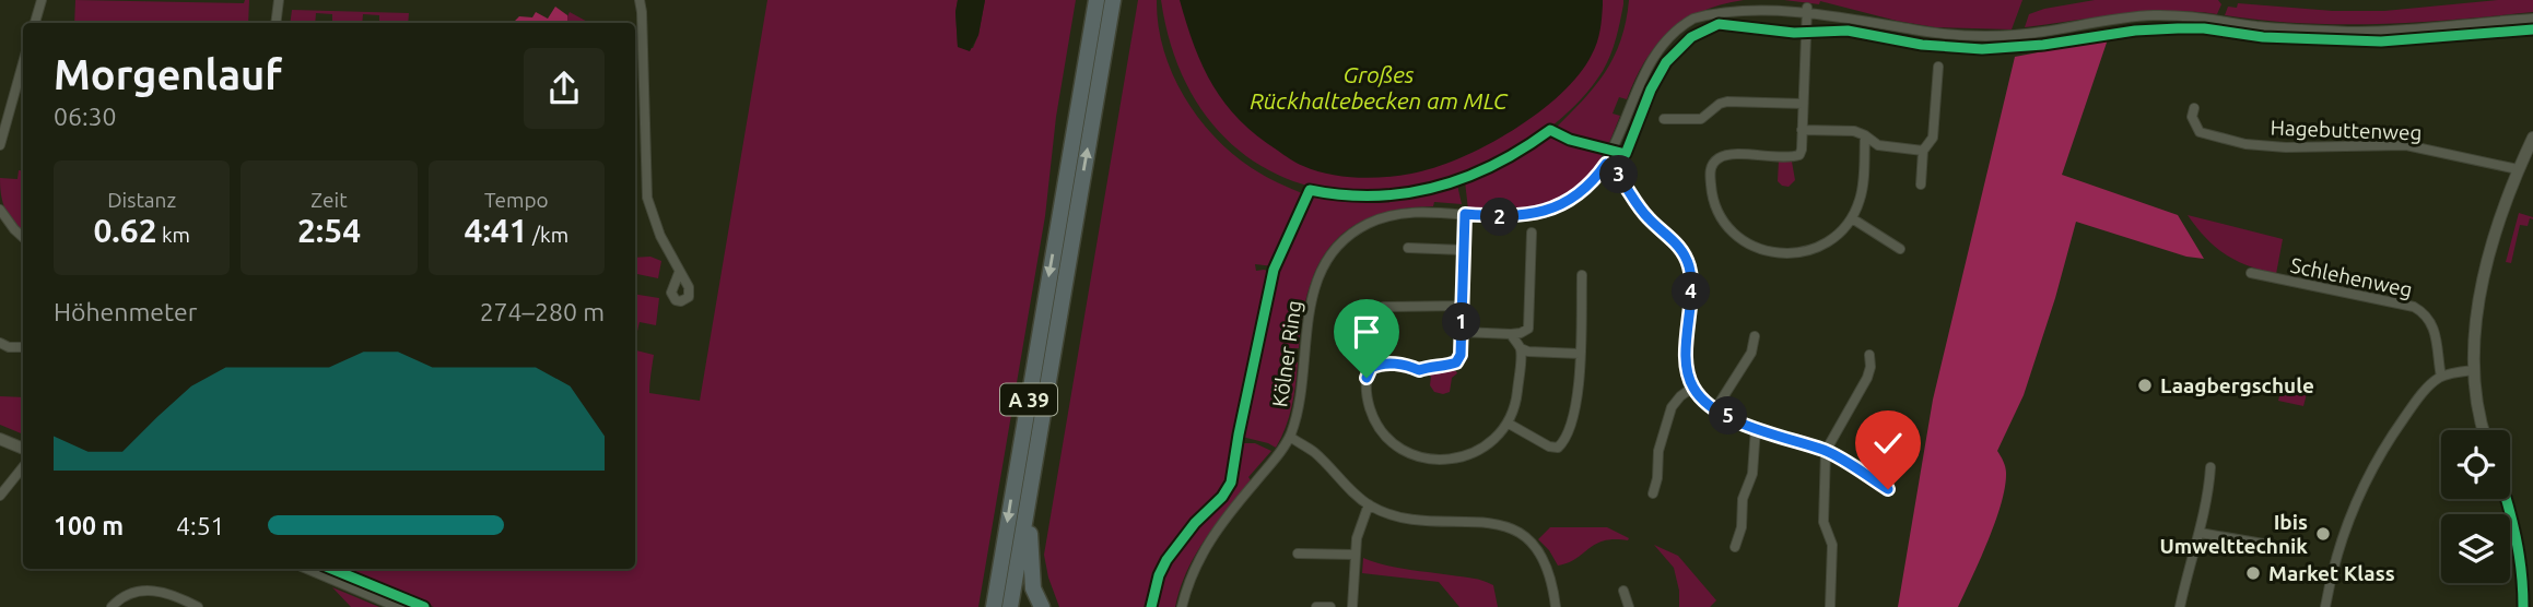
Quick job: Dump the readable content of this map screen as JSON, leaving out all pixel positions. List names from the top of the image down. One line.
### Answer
{"streets":{"highway":["A 39"],"street":["Hagebuttenweg","Schlehenweg","Kölner Ring"]},"water":["Großes Rückhaltebecken am MLC"],"places":["Laagbergschule","Ibis Umwelttechnik","Market Klass"],"page":{"heading":["Morgenlauf","06:30"],"stats":[["Distanz","0.62 km"],["Zeit","2:54"],["Tempo","4:41 /km"]],"pins":["3","2","4","1","5"],"chart":["Höhenmeter","274–280 m"],"list":[{"name":"100 m","note":"4:51"}]}}
